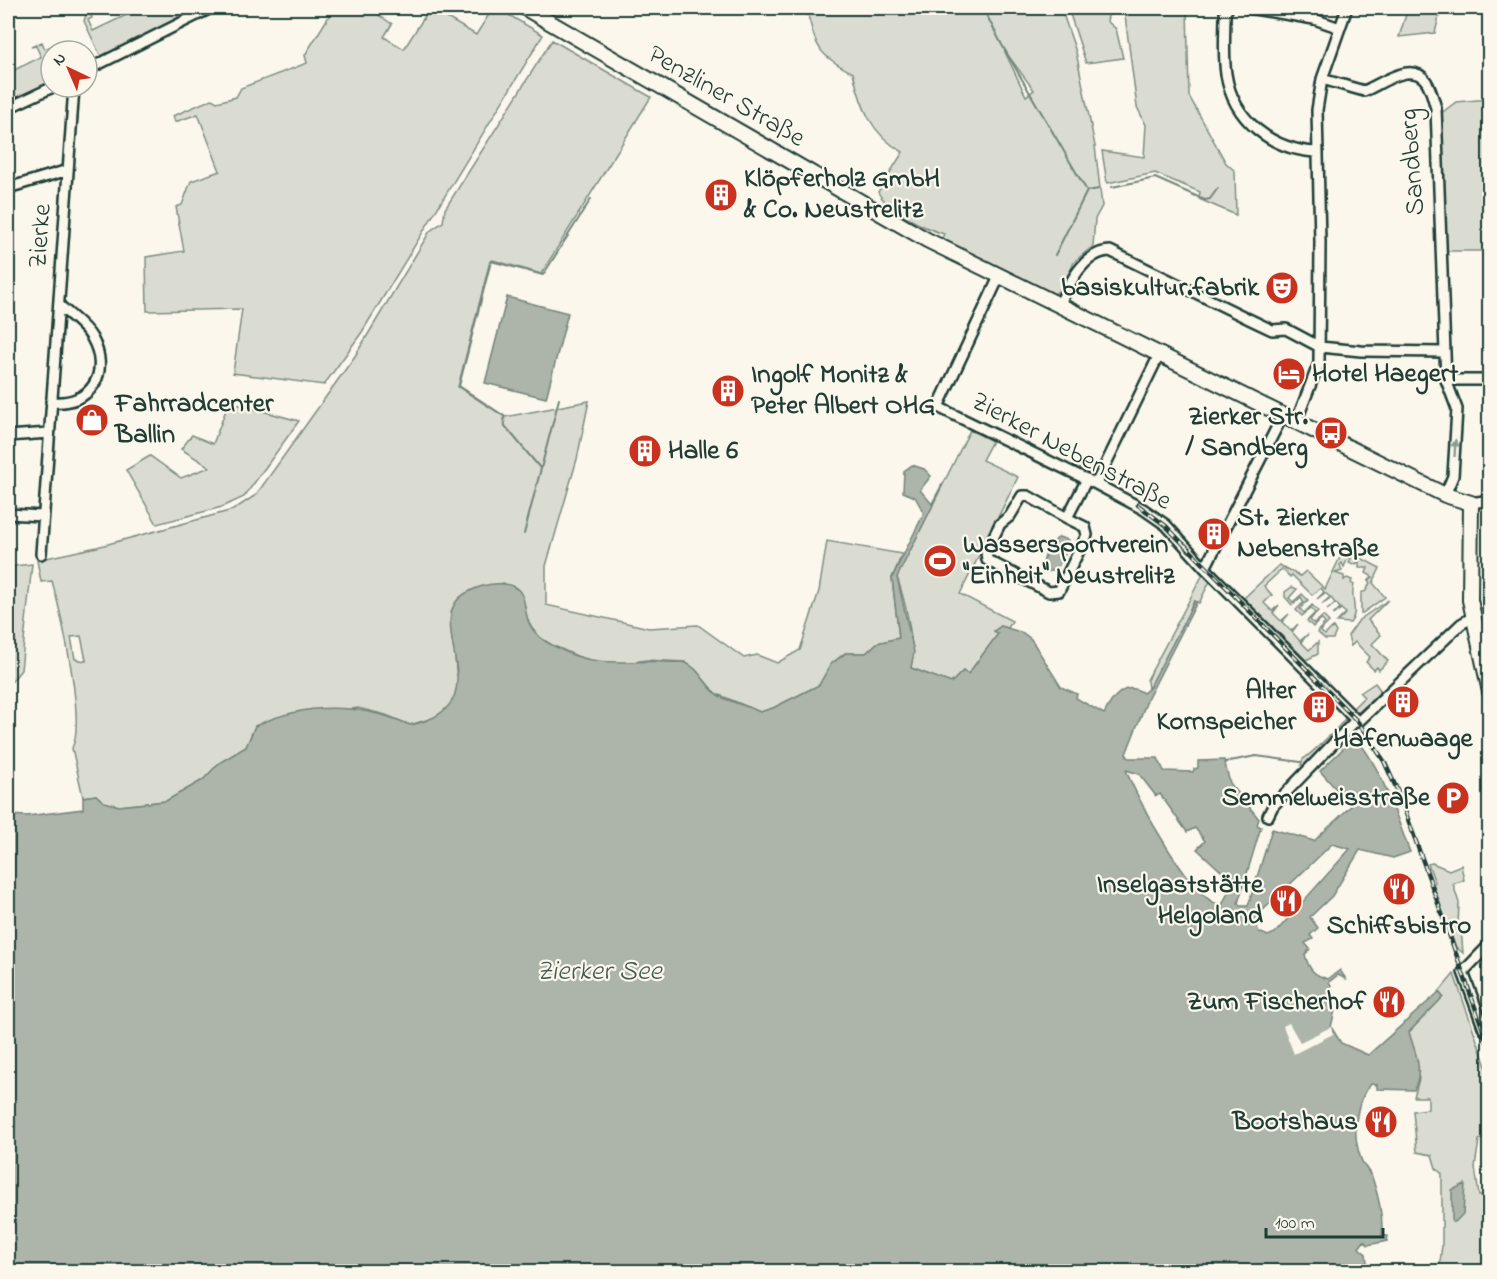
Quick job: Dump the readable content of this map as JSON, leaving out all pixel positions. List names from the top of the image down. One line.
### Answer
{"streets":{"main road":["Penzliner Straße"],"street":["Sandberg","Zierke","Zierker Nebenstraße"]},"crossings":[["Penzliner Straße","Sandberg"],["Penzliner Straße","Zierker Nebenstraße"]],"water":["Zierker See"],"places":{"building":["Klöpferholz GmbH & Co. Neustrelitz","Ingolf Monitz & Peter Albert OHG","Halle 6","St. Zierker Nebenstraße","Hafenwaage","Alter Kornspeicher"],"theatre":["basiskultur.fabrik"],"hotel":["Hotel Haegert"],"shop":["Fahrradcenter Ballin"],"bus stop":["Zierker Str. / Sandberg"],"sports":["Wassersportverein \"Einheit\" Neustrelitz"],"parking":["Semmelweisstraße"],"restaurant":["Schiffsbistro","Inselgaststätte Helgoland","Zum Fischerhof","Bootshaus"]},"scale_bar":"100 m","north":"top left"}
